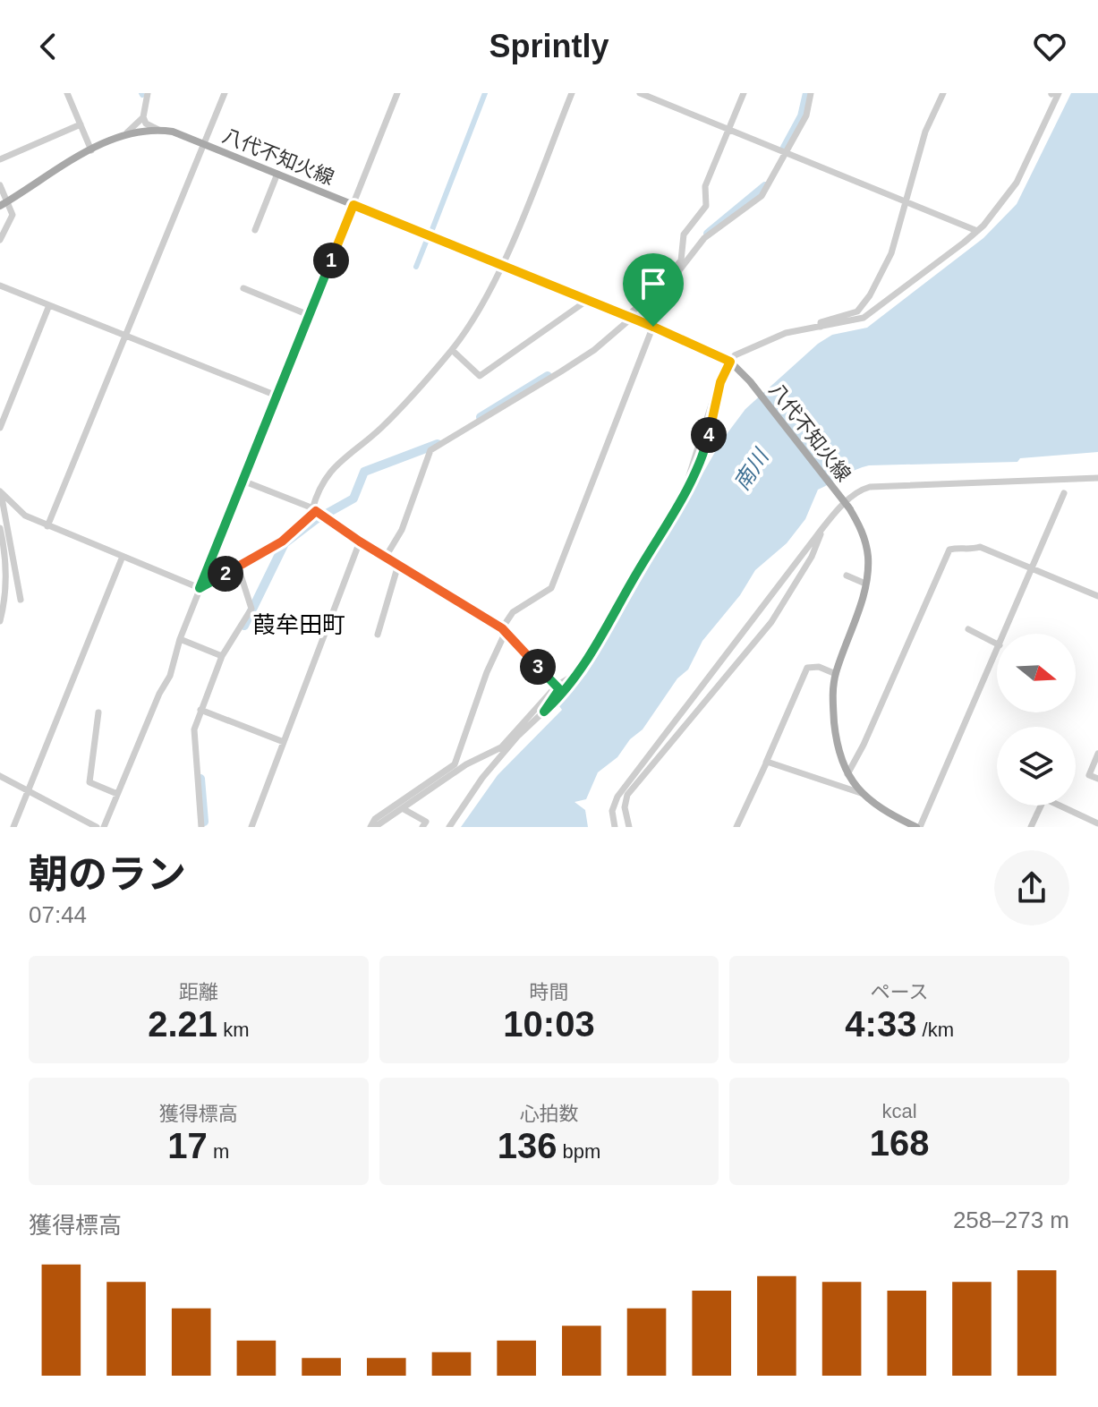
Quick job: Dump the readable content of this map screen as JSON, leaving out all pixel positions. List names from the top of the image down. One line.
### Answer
{"streets":{"main road":["八代不知火線"]},"districts":["葭牟田町"],"water":["南川"],"north":"right","page":{"header":"Sprintly","pins":["1","4","2","3"],"heading":["朝のラン","07:44"],"stats":[["距離","2.21 km"],["時間","10:03"],["ペース","4:33 /km"],["獲得標高","17 m"],["心拍数","136 bpm"],["kcal","168"]],"chart":["獲得標高","258–273 m"]}}
